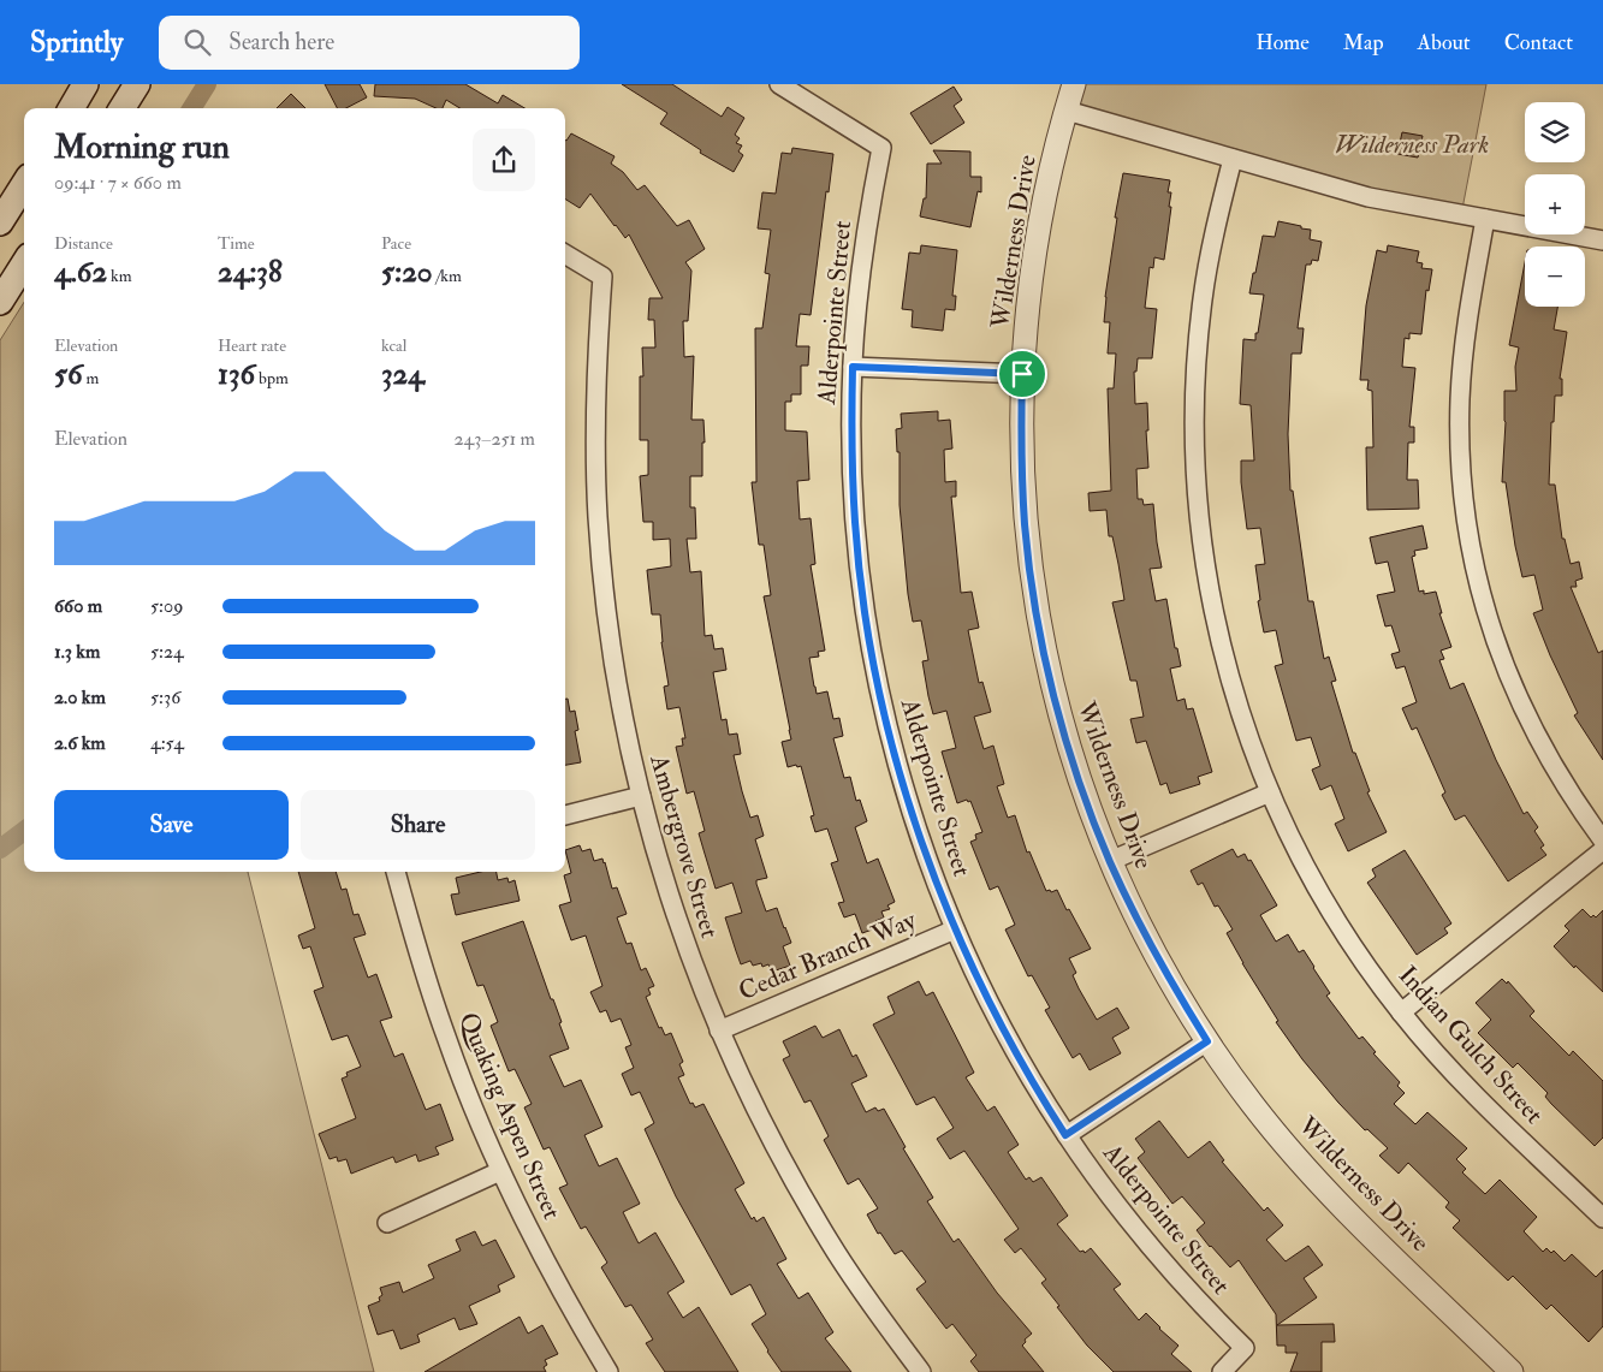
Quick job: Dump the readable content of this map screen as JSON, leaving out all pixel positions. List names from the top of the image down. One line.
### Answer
{"streets":{"street":["Wilderness Drive","Alderpointe Street","Ambergrove Street","Cedar Branch Way","Indian Gulch Street","Quaking Aspen Street"]},"crossings":[["Alderpointe Street","Cedar Branch Way"],["Ambergrove Street","Cedar Branch Way"]],"parks":["Wilderness Park"],"page":{"header":"Sprintly","search":"Search here","nav":["Home","Map","About","Contact"],"map_buttons":["+","−"],"heading":["Morning run","09:41 · 7 × 660 m"],"stats":[["Distance","4.62 km"],["Time","24:38"],["Pace","5:20 /km"],["Elevation","56 m"],["Heart rate","136 bpm"],["kcal","324"]],"chart":["Elevation","243–251 m"],"list":[{"name":"660 m","note":"5:09"},{"name":"1.3 km","note":"5:24"},{"name":"2.0 km","note":"5:36"},{"name":"2.6 km","note":"4:54"}],"buttons":["Save","Share"]}}
